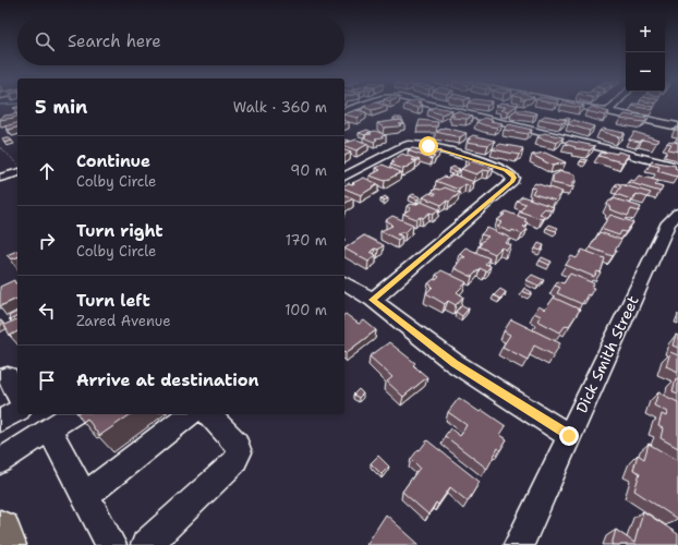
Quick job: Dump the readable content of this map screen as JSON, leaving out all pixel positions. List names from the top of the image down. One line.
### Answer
{"streets":{"street":["Dick Smith Street"]},"page":{"map_buttons":["+","−"],"search":"Search here","heading":["5 min","Walk · 360 m"],"list":[["Continue","Colby Circle","90 m"],["Turn right","Colby Circle","170 m"],["Turn left","Zared Avenue","100 m"],"Arrive at destination"]}}
